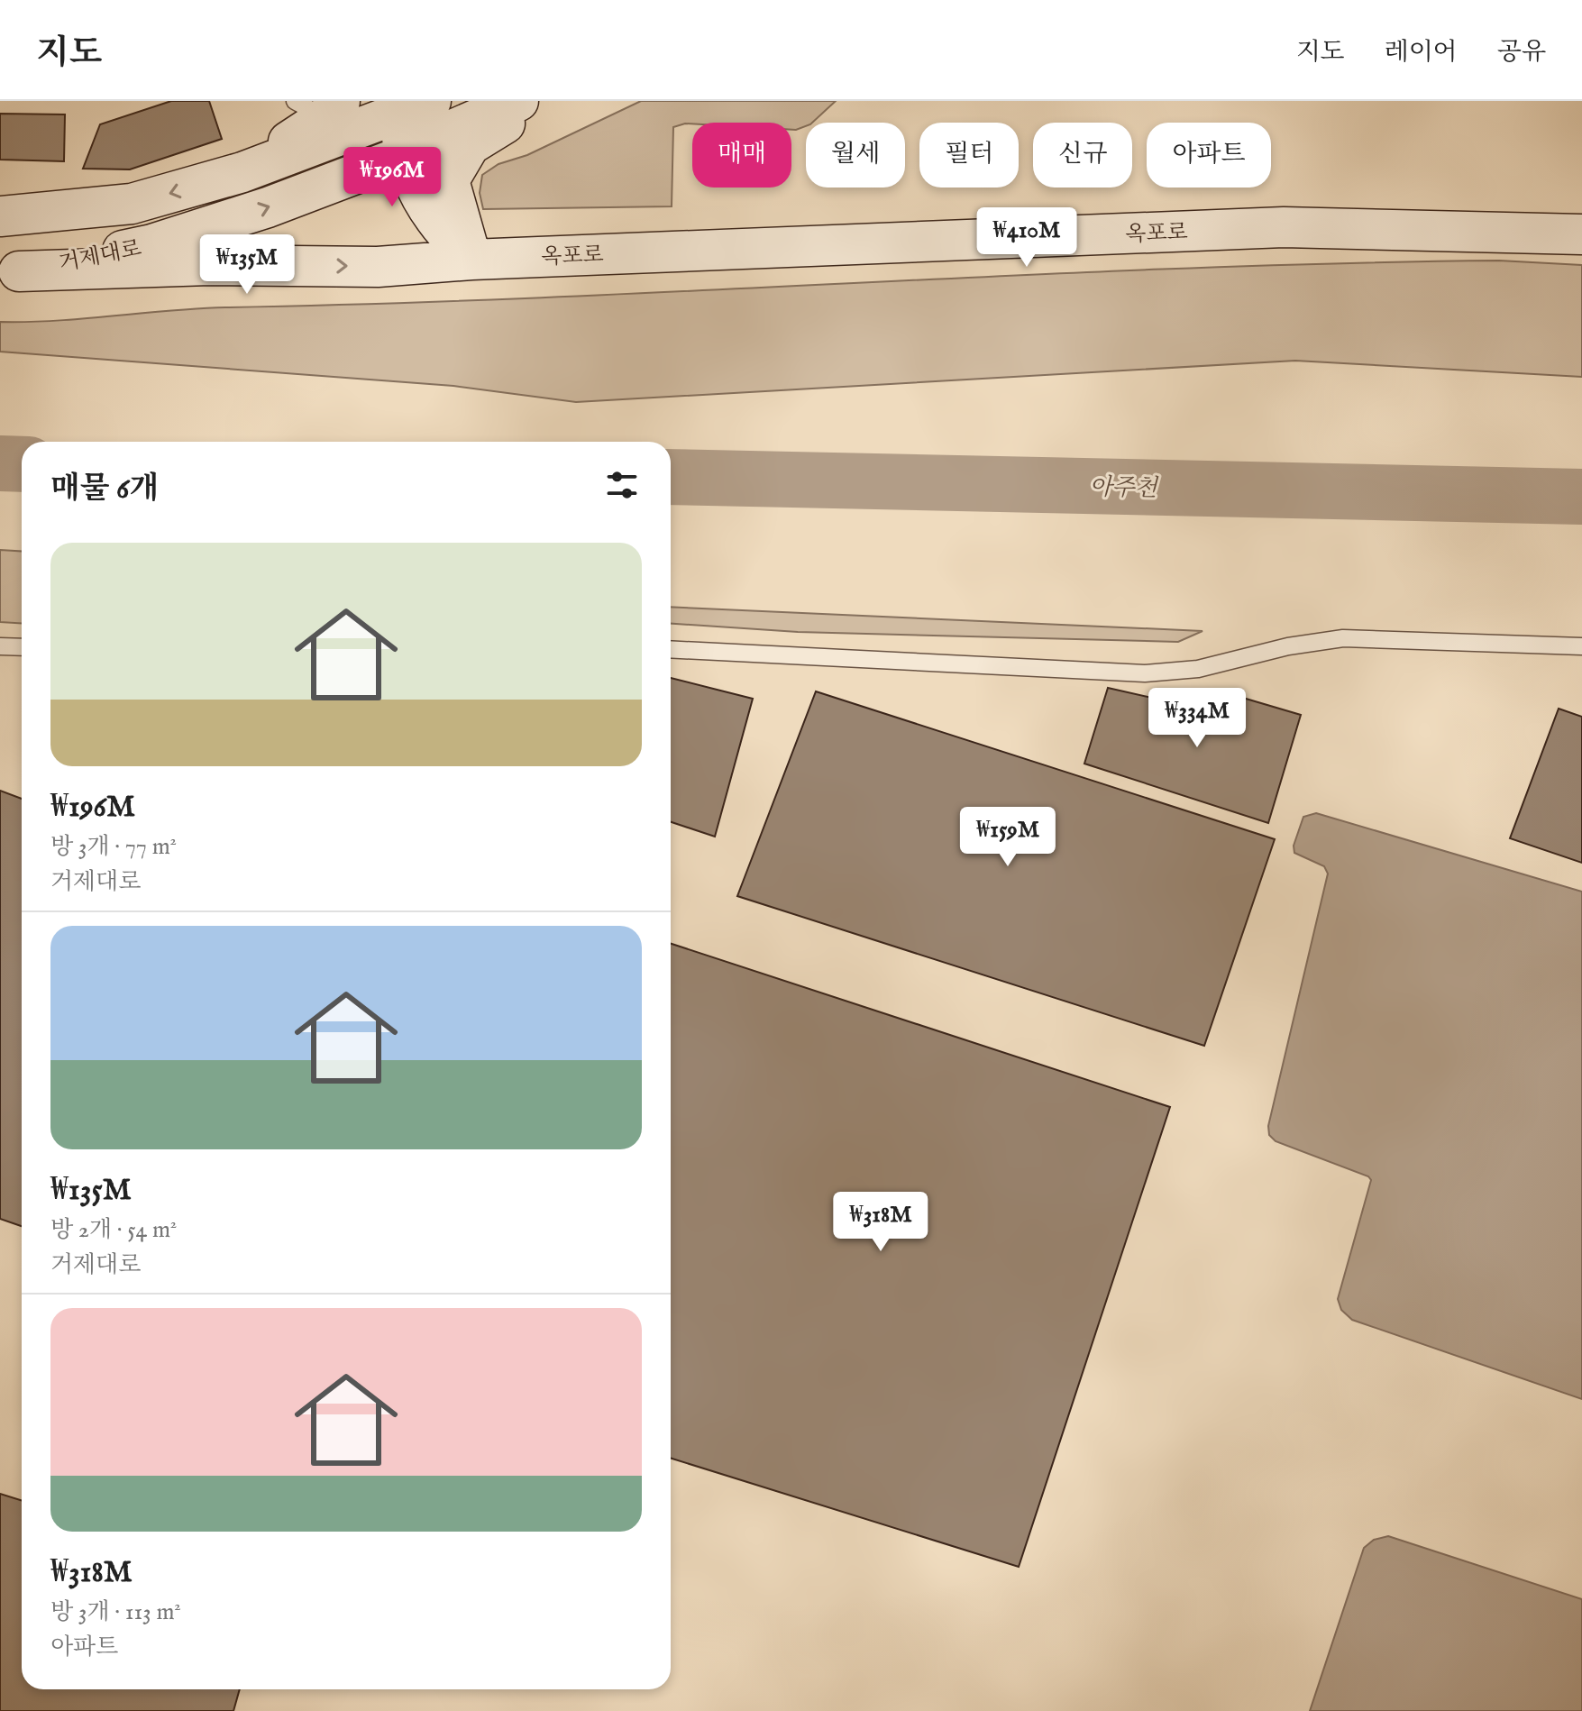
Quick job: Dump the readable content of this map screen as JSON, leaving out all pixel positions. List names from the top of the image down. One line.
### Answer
{"streets":{"street":["옥포로","거제대로"]},"crossings":[["옥포로","거제대로"]],"water":["아주천"],"page":{"header":"지도","nav":["지도","레이어","공유"],"chip":["매매","월세","필터","신규","아파트"],"price":["₩196M","₩410M","₩135M","₩334M","₩159M","₩318M"],"heading":"매물 6개","list":[{"name":"₩196M","note":"방 3개 · 77 m² · 거제대로"},{"name":"₩135M","note":"방 2개 · 54 m² · 거제대로"},{"name":"₩318M","note":"방 3개 · 113 m² · 아파트"}]}}
